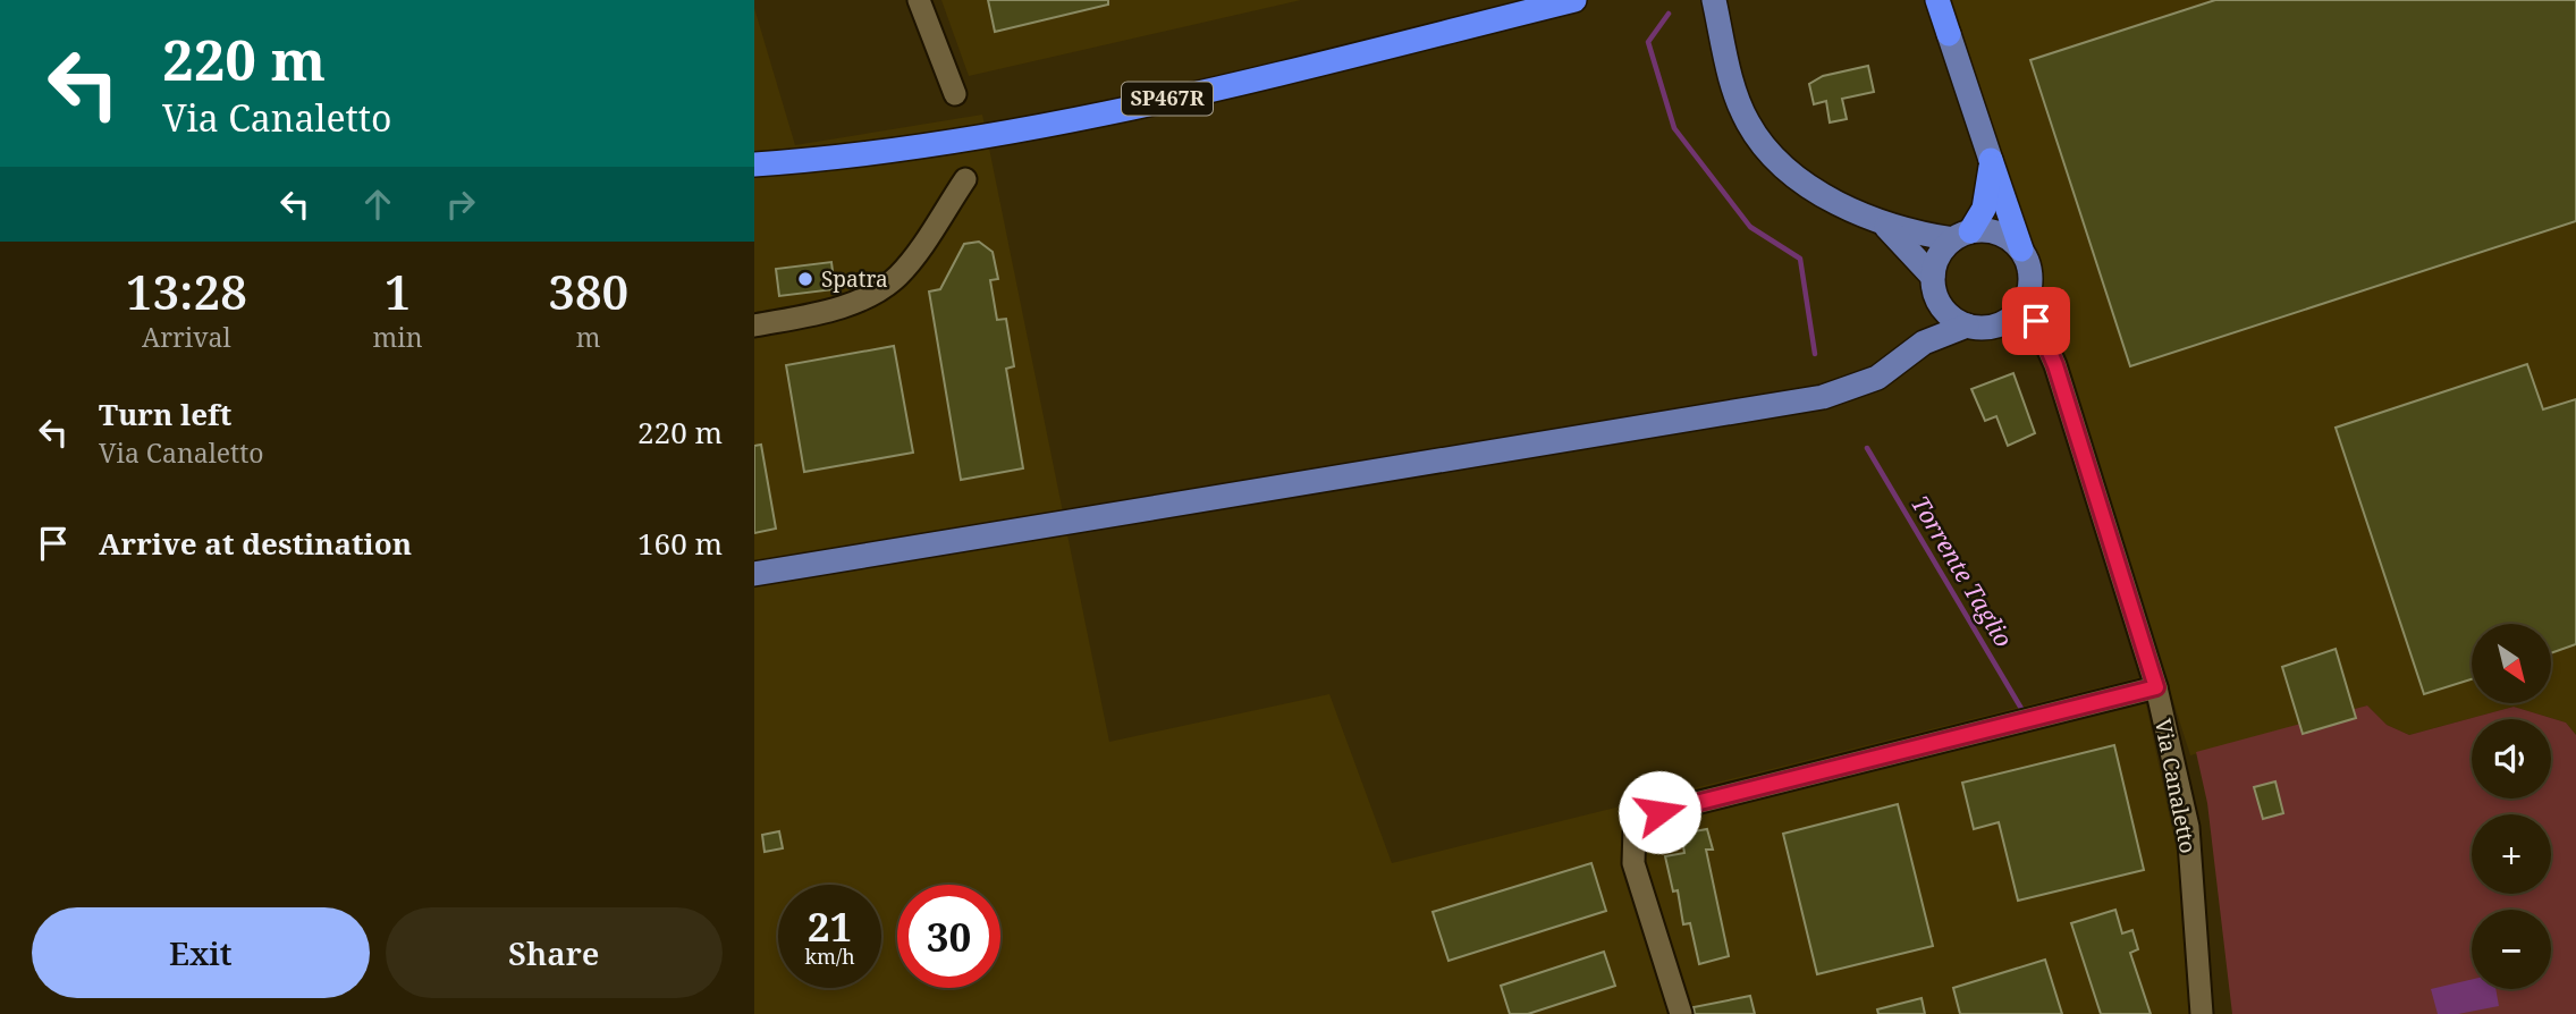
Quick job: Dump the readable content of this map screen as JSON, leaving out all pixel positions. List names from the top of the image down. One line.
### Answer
{"streets":{"highway":["SP467R"],"street":["Via Canaletto"]},"water":["Torrente Taglio"],"places":["Spatra"],"north":"bottom right","page":{"turn":["220 m","Via Canaletto"],"eta":["13:28","Arrival","1","min","380","m"],"list":[{"name":"Turn left","note":"Via Canaletto","value":"220 m"},{"name":"Arrive at destination","value":"160 m"}],"map_buttons":["+","−"],"speed":"21 km/h","limit":"30","buttons":["Exit","Share"]}}
